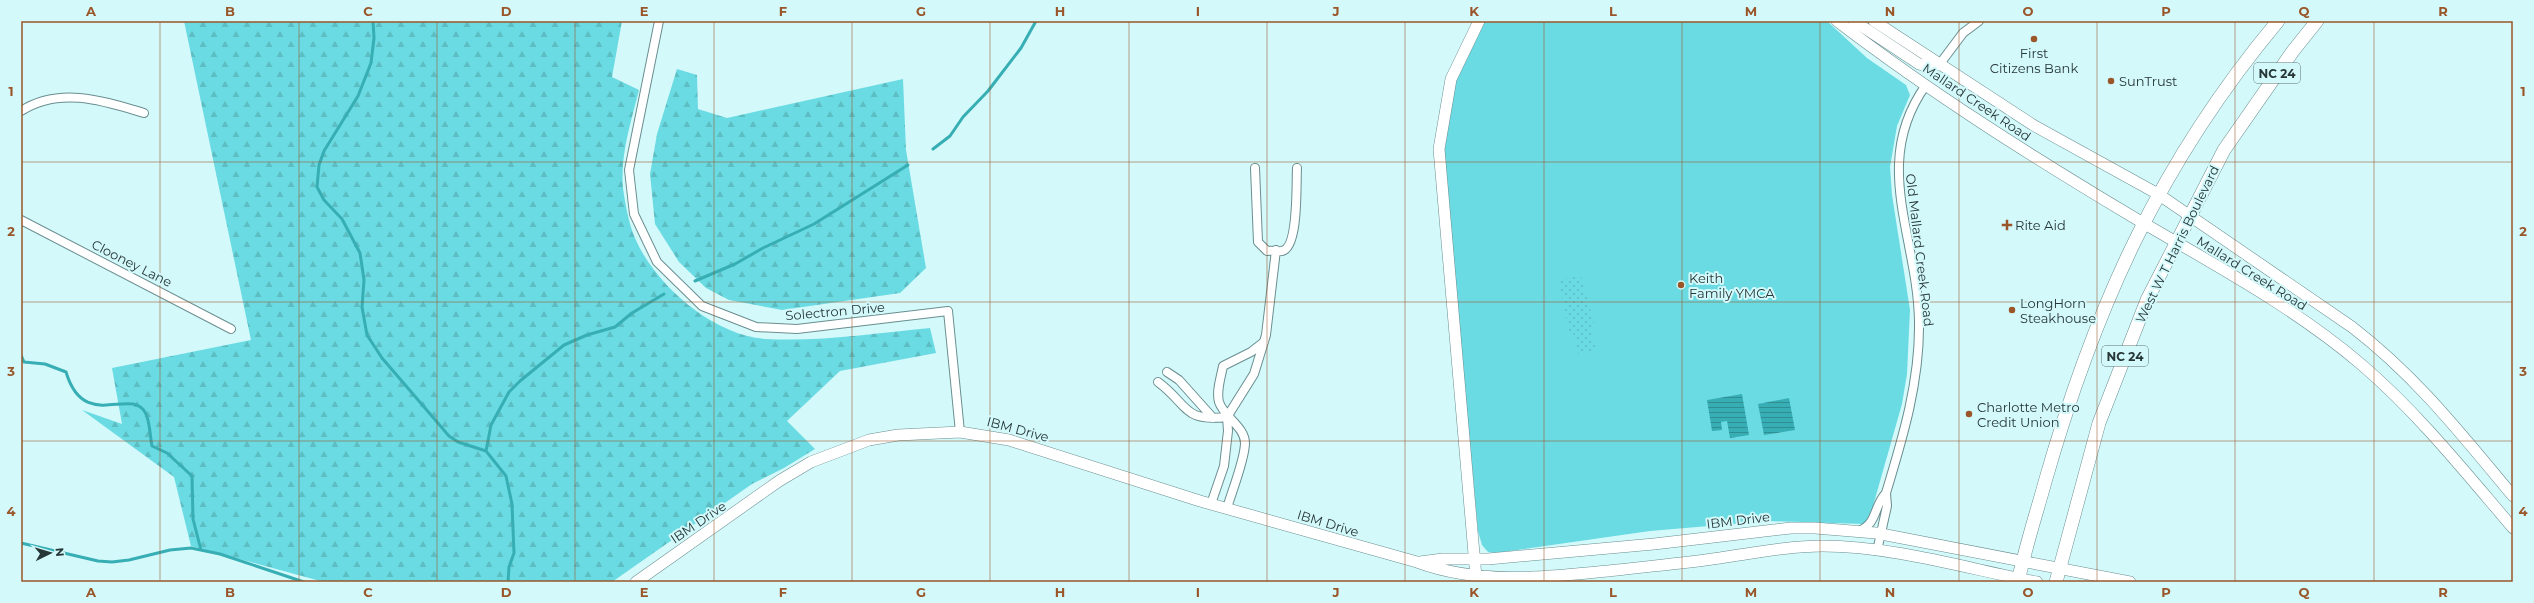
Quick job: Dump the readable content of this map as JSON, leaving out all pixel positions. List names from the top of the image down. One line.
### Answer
{"streets":{"main road":["NC 24","West W T Harris Boulevard"],"street":["Mallard Creek Road","Old Mallard Creek Road","Clooney Lane","Solectron Drive","IBM Drive"]},"crossings":[["NC 24","Mallard Creek Road"],["NC 24","IBM Drive"],["Mallard Creek Road","West W T Harris Boulevard"],["Mallard Creek Road","Old Mallard Creek Road"],["West W T Harris Boulevard","IBM Drive"],["Old Mallard Creek Road","IBM Drive"],["Solectron Drive","IBM Drive"]],"places":{"other":["First Citizens Bank","SunTrust","Keith Family YMCA","LongHorn Steakhouse","Charlotte Metro Credit Union"],"health":["Rite Aid"]},"north":"right","grid":{"columns":["A","B","C","D","E","F","G","H","I","J","K","L","M","N","O","P","Q","R"],"rows":["1","2","3","4"]}}
